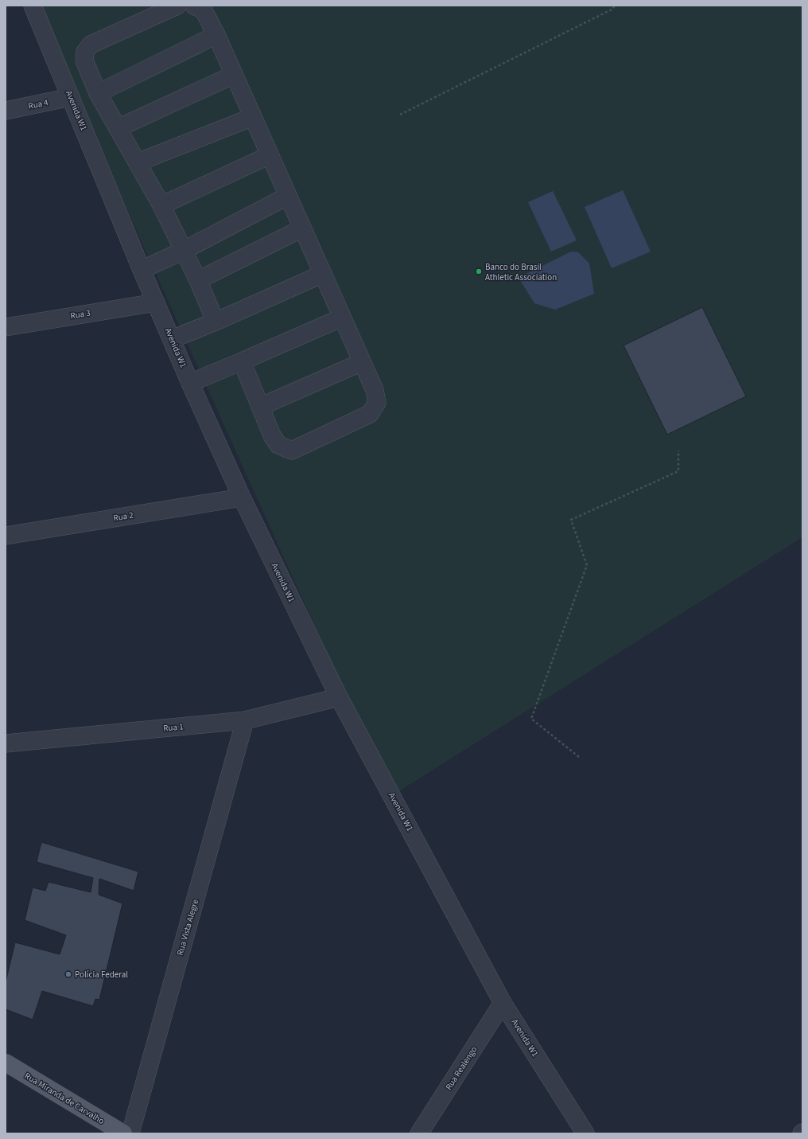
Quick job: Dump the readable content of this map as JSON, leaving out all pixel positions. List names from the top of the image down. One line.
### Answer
{"streets":{"main road":["Rua Miranda de Carvalho"],"street":["Rua 4","Avenida W1","Rua 3","Rua 2","Rua 1","Rua Vista Alegre","Rua Realengo"]},"crossings":[["Rua 4","Avenida W1"],["Avenida W1","Rua 3"],["Avenida W1","Rua 2"],["Avenida W1","Rua 1"],["Avenida W1","Rua Realengo"],["Rua 1","Rua Vista Alegre"]],"places":["Banco do Brasil Athletic Association","Polícia Federal"]}
